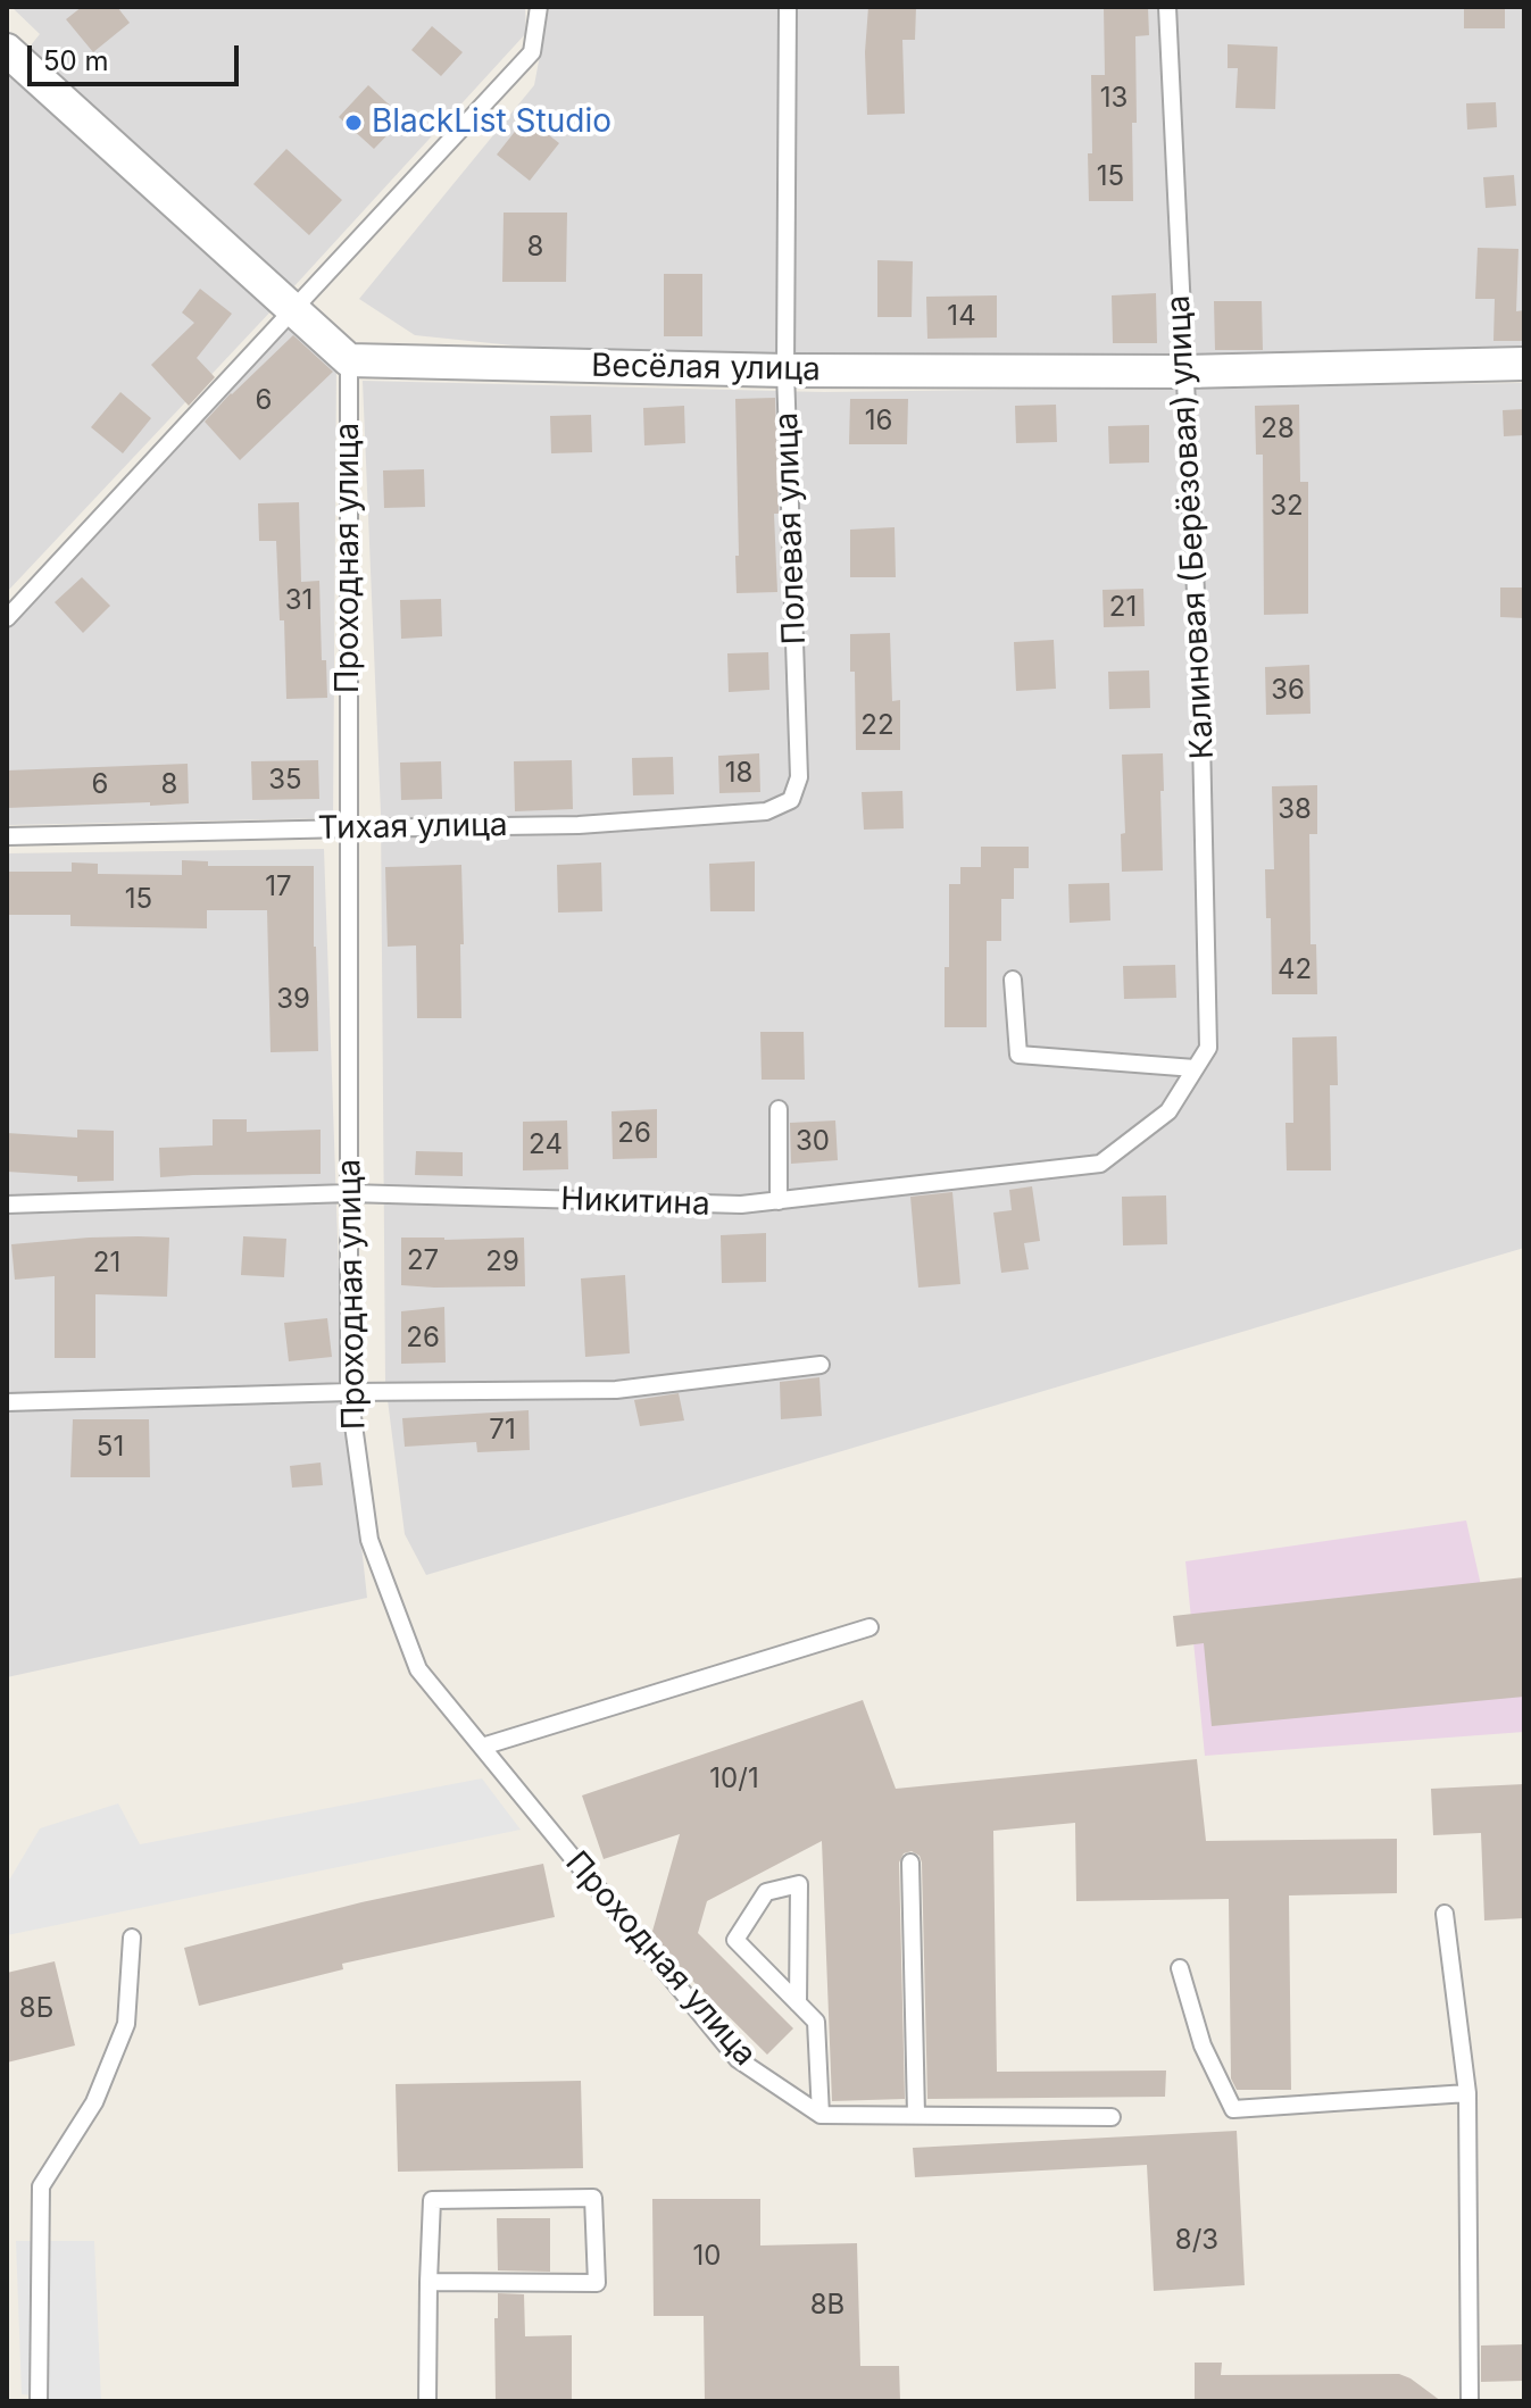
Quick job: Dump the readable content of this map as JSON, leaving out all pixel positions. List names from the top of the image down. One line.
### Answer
{"streets":{"street":["Весёлая улица"],"lane":["Калиновая (Берёзовая) улица","Полевая улица","Проходная улица","Тихая улица","Никитина"]},"crossings":[["Весёлая улица","Калиновая (Берёзовая) улица"],["Весёлая улица","Полевая улица"],["Весёлая улица","Проходная улица"],["Калиновая (Берёзовая) улица","Никитина"],["Полевая улица","Тихая улица"],["Проходная улица","Тихая улица"],["Проходная улица","Никитина"]],"places":["BlackList Studio"],"house_numbers":["13","15","8","14","6","16","28","32","31","21","36","22","18","35","6","8","38","17","15","42","39","26","30","24","27","29","21","26","71","51","10/1","8Б","8/3","10","8В"],"scale_bar":"50 m"}
